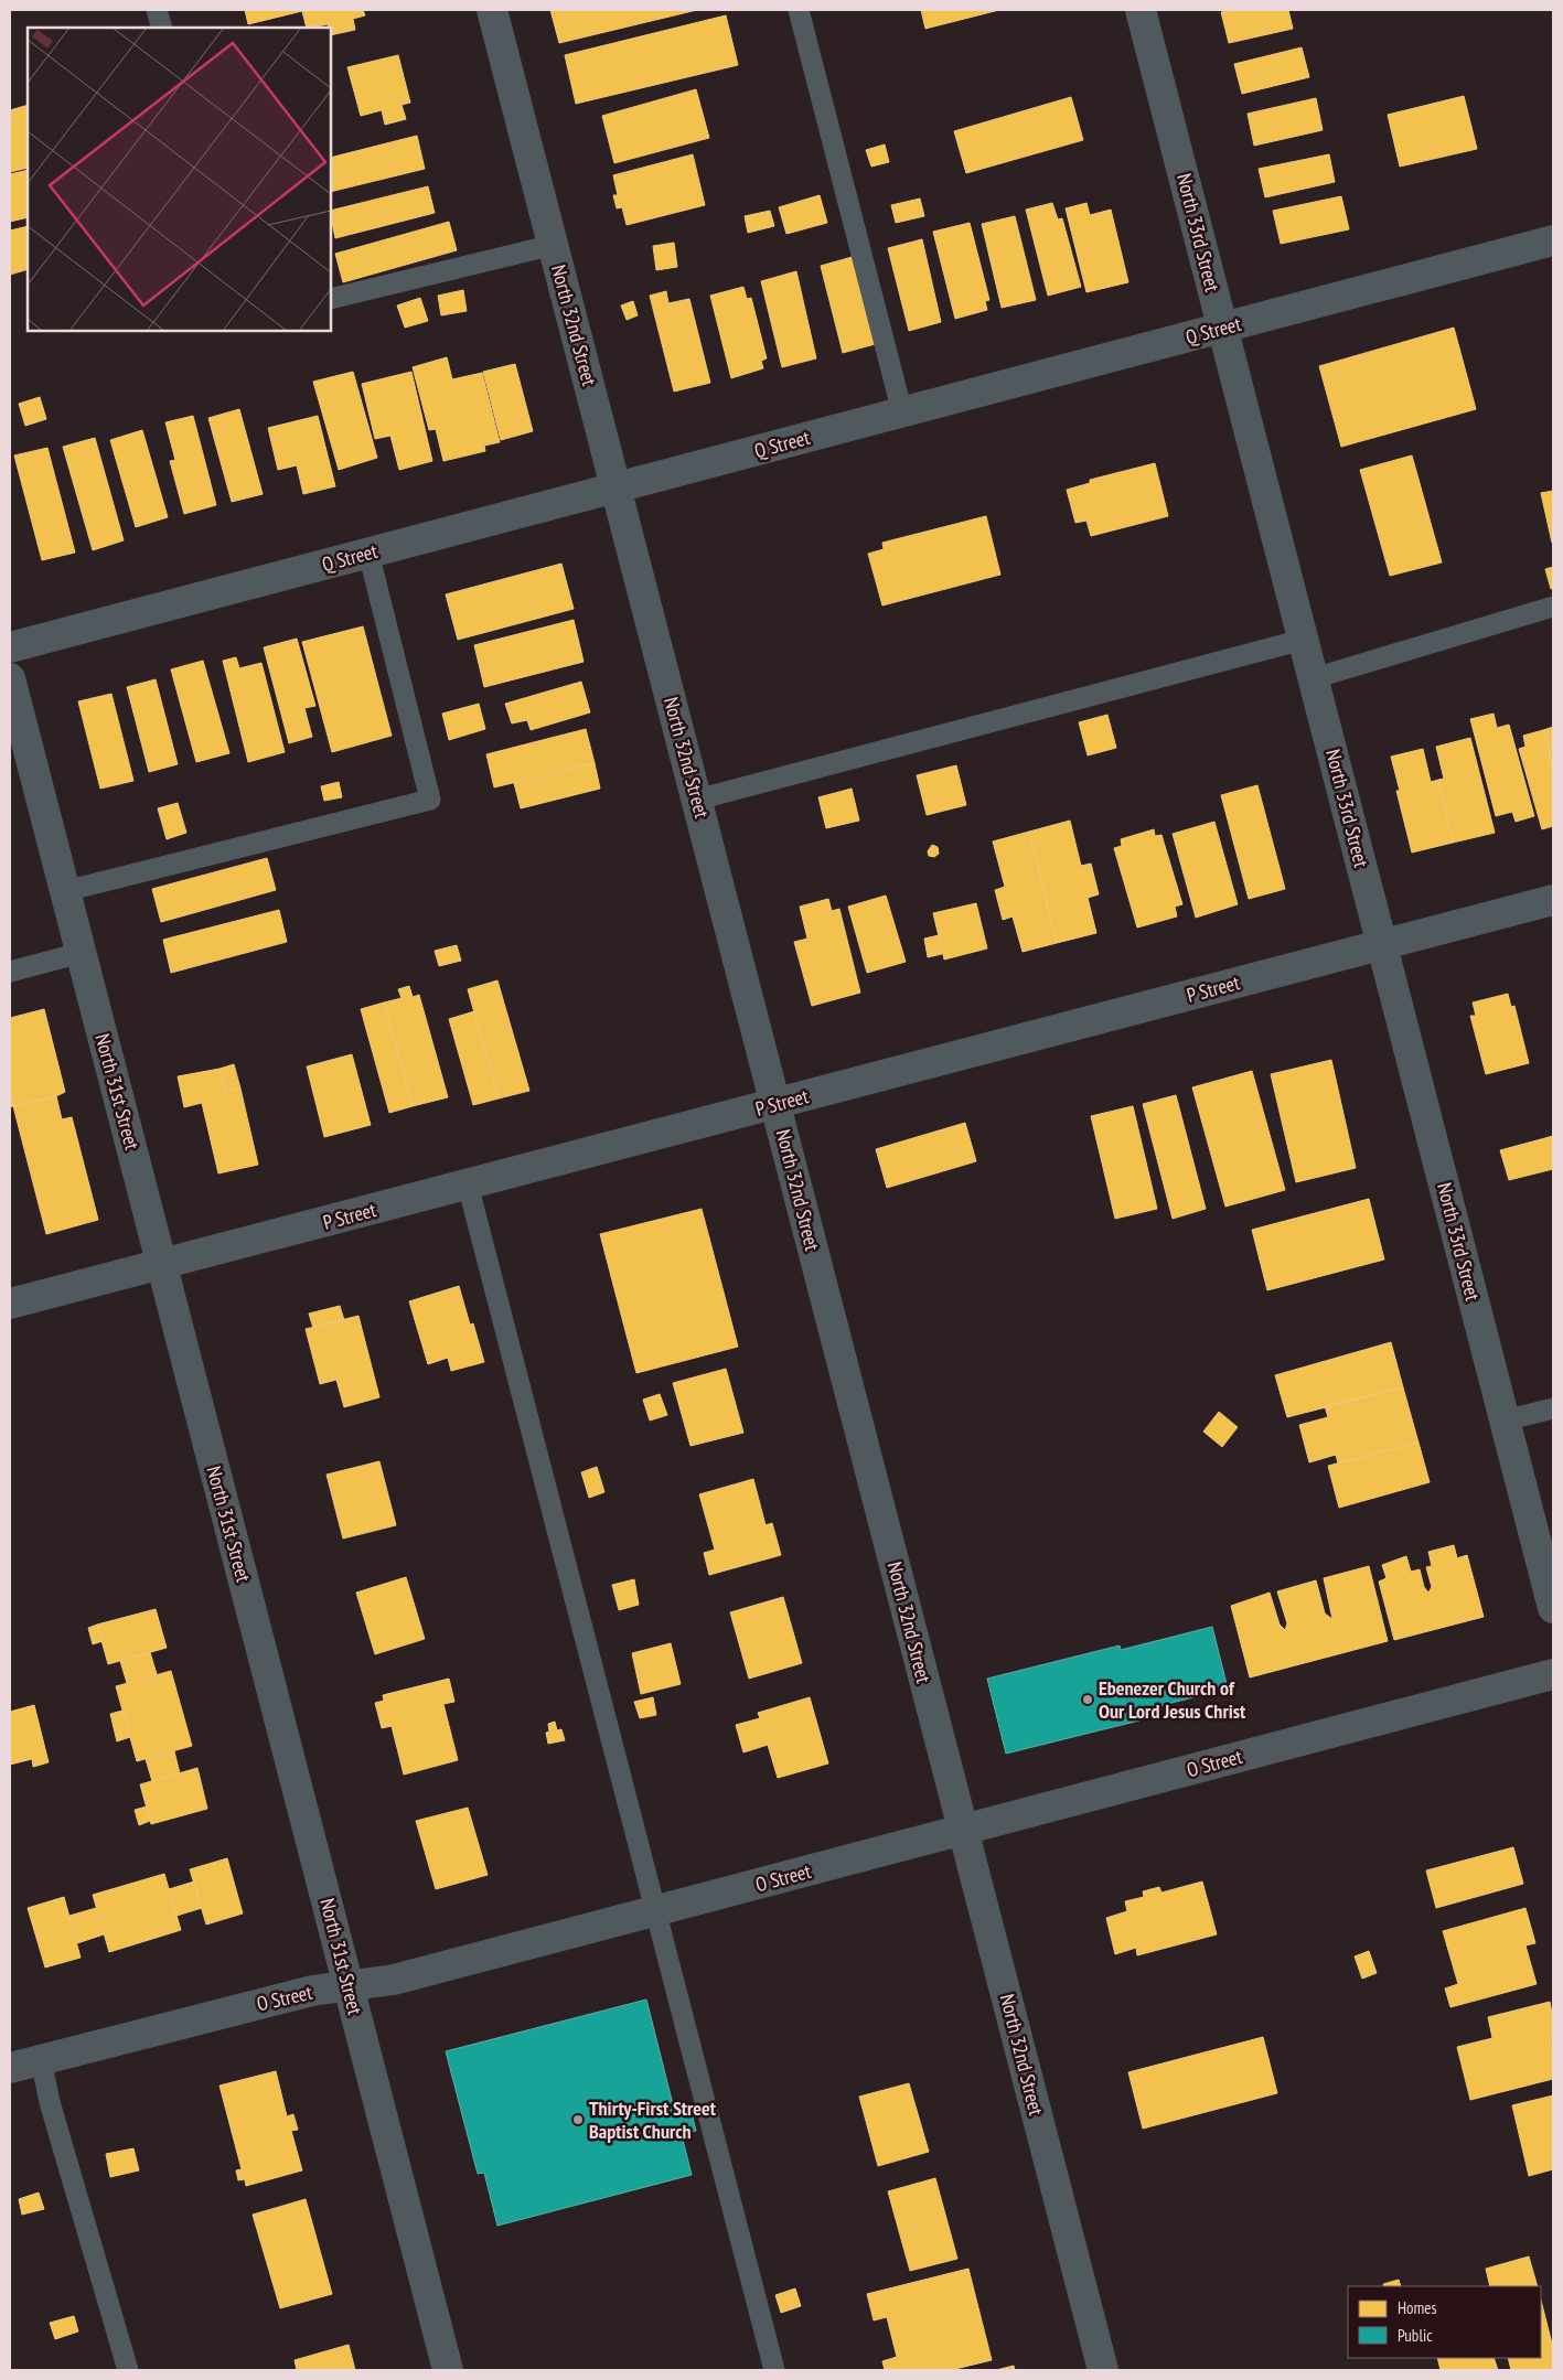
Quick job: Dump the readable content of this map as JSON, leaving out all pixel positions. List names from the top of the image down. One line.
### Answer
{"streets":{"street":["North 33rd Street","North 32nd Street","Q Street","P Street","North 31st Street","O Street"]},"crossings":[["North 33rd Street","Q Street"],["North 33rd Street","P Street"],["North 32nd Street","Q Street"],["North 32nd Street","P Street"],["North 32nd Street","O Street"],["P Street","North 31st Street"],["North 31st Street","O Street"]],"places":["Ebenezer Church of Our Lord Jesus Christ","Thirty-First Street Baptist Church"],"legend":["Homes","Public"]}
